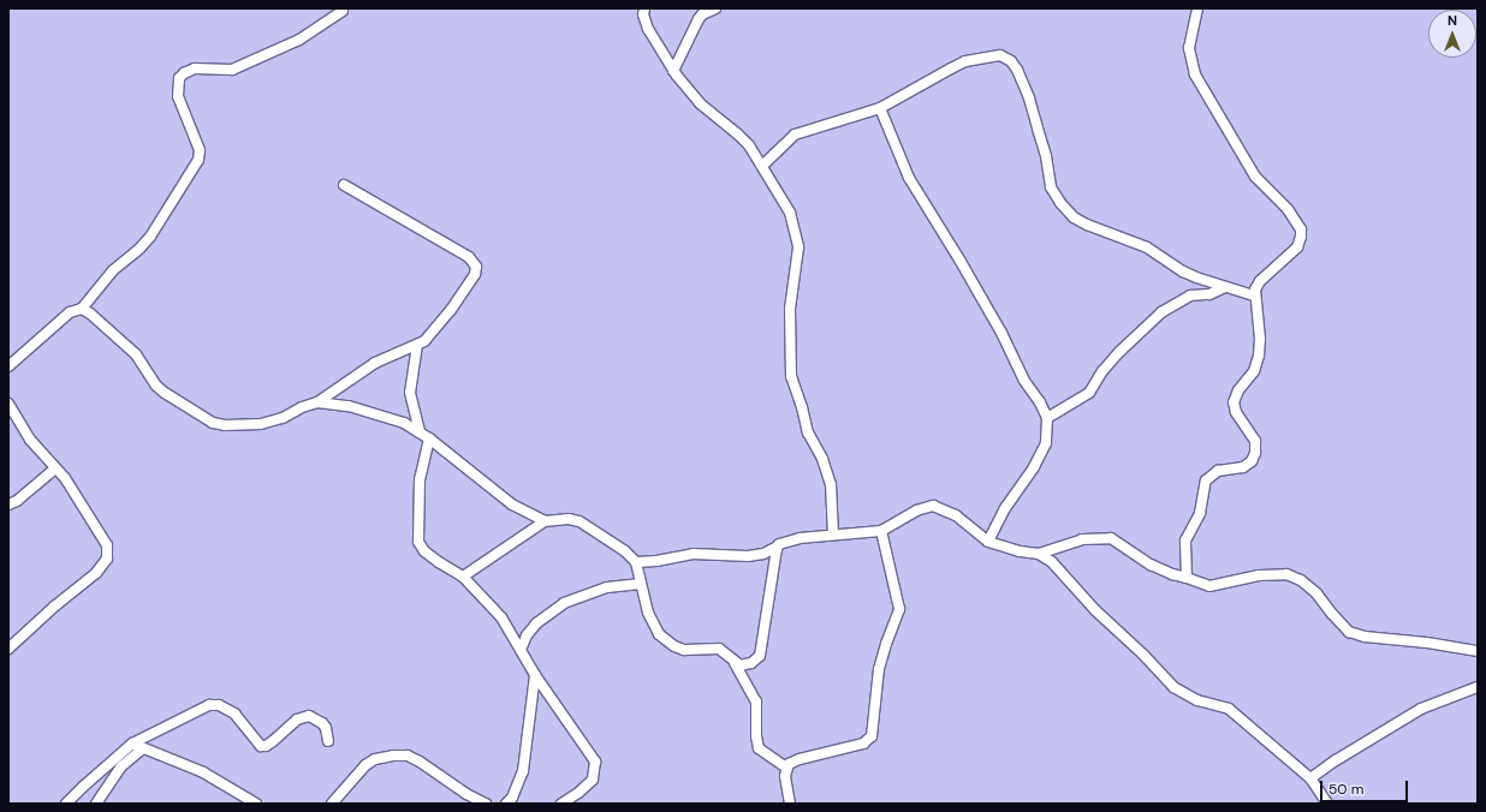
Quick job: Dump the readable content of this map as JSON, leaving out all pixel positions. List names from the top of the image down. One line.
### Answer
{"scale_bar":"50 m","north":"top"}
